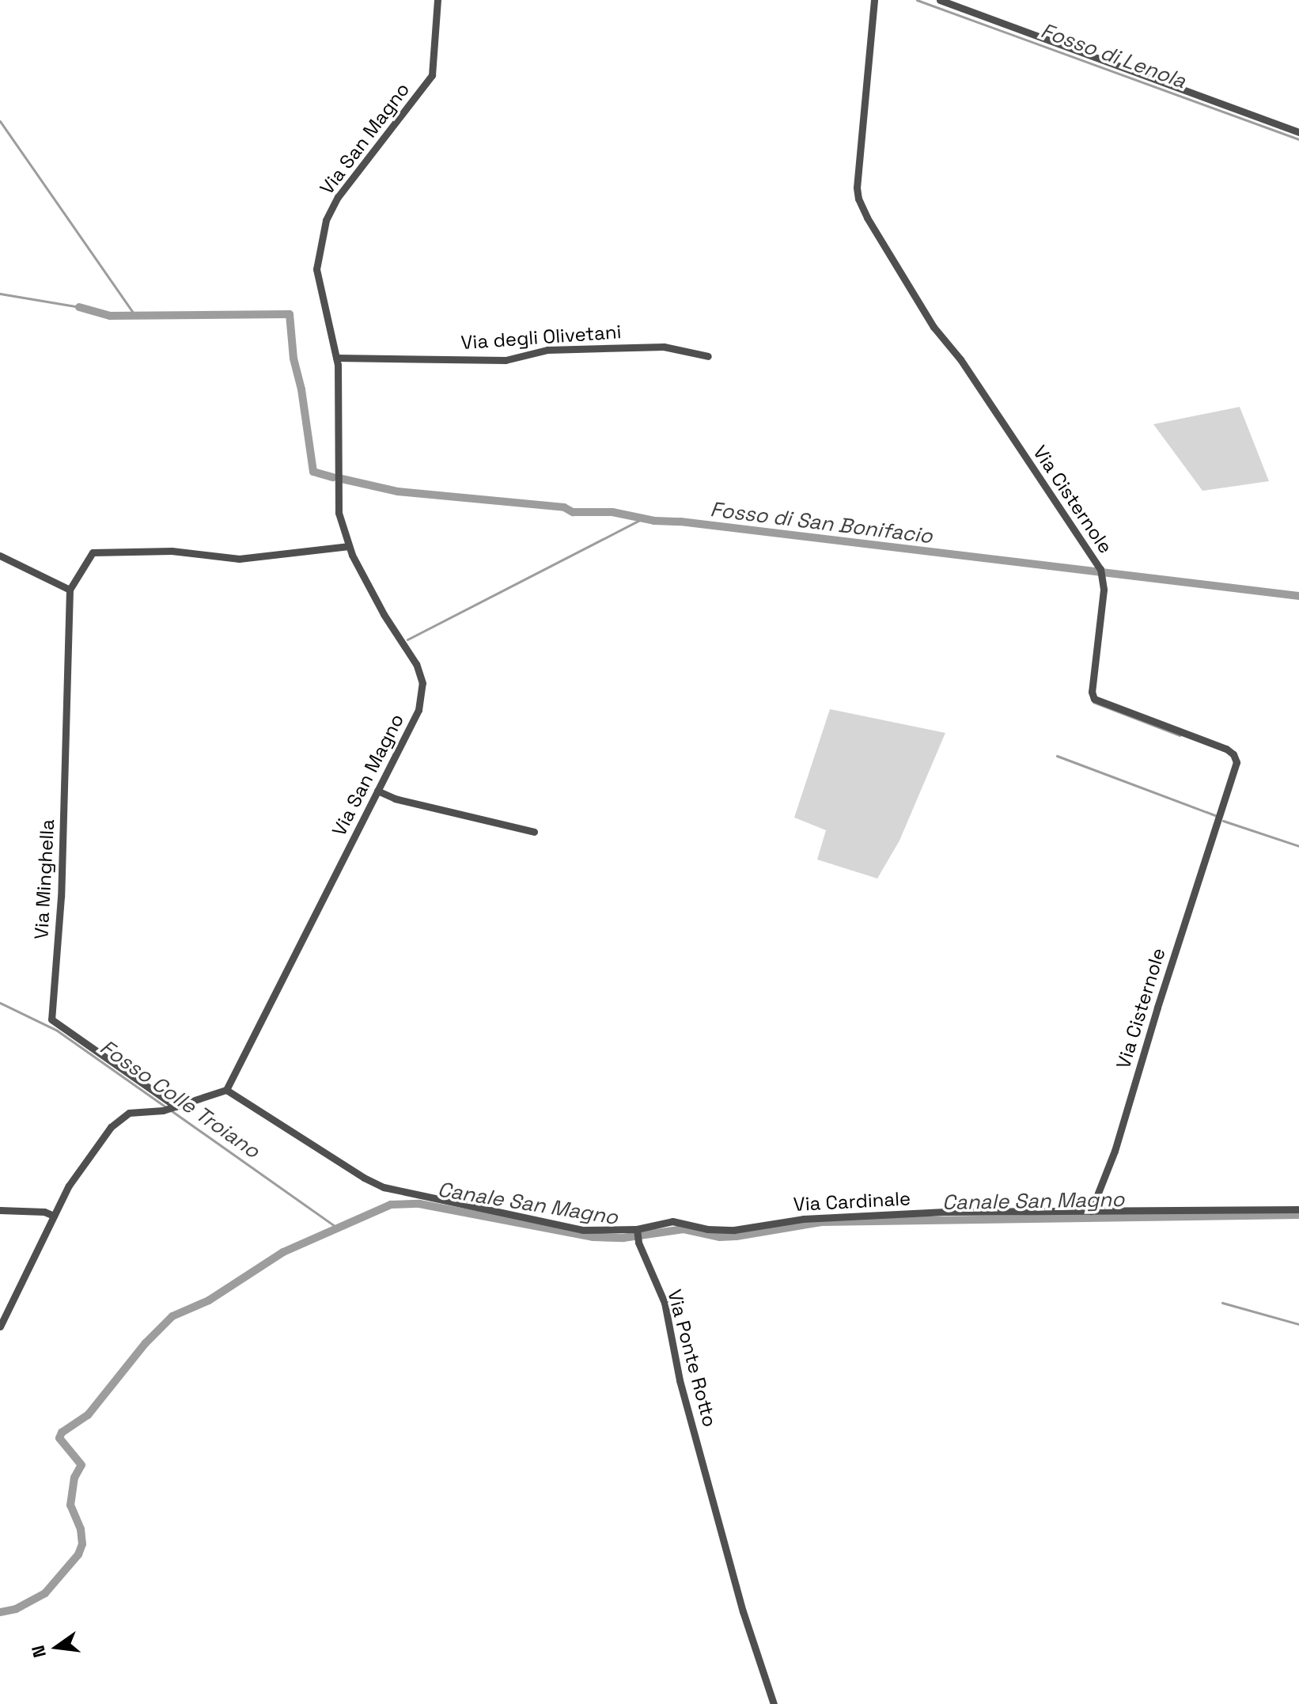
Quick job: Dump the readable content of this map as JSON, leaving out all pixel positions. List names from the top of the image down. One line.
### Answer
{"streets":{"street":["Via San Magno","Via degli Olivetani","Via Cisternole","Via Minghella","Via Cardinale","Via Ponte Rotto"]},"crossings":[["Via San Magno","Via degli Olivetani"],["Via Cisternole","Via Cardinale"],["Via Cardinale","Via Ponte Rotto"]],"water":["Fosso di Lenola","Fosso di San Bonifacio","Fosso Colle Troiano","Canale San Magno"],"north":"left"}
